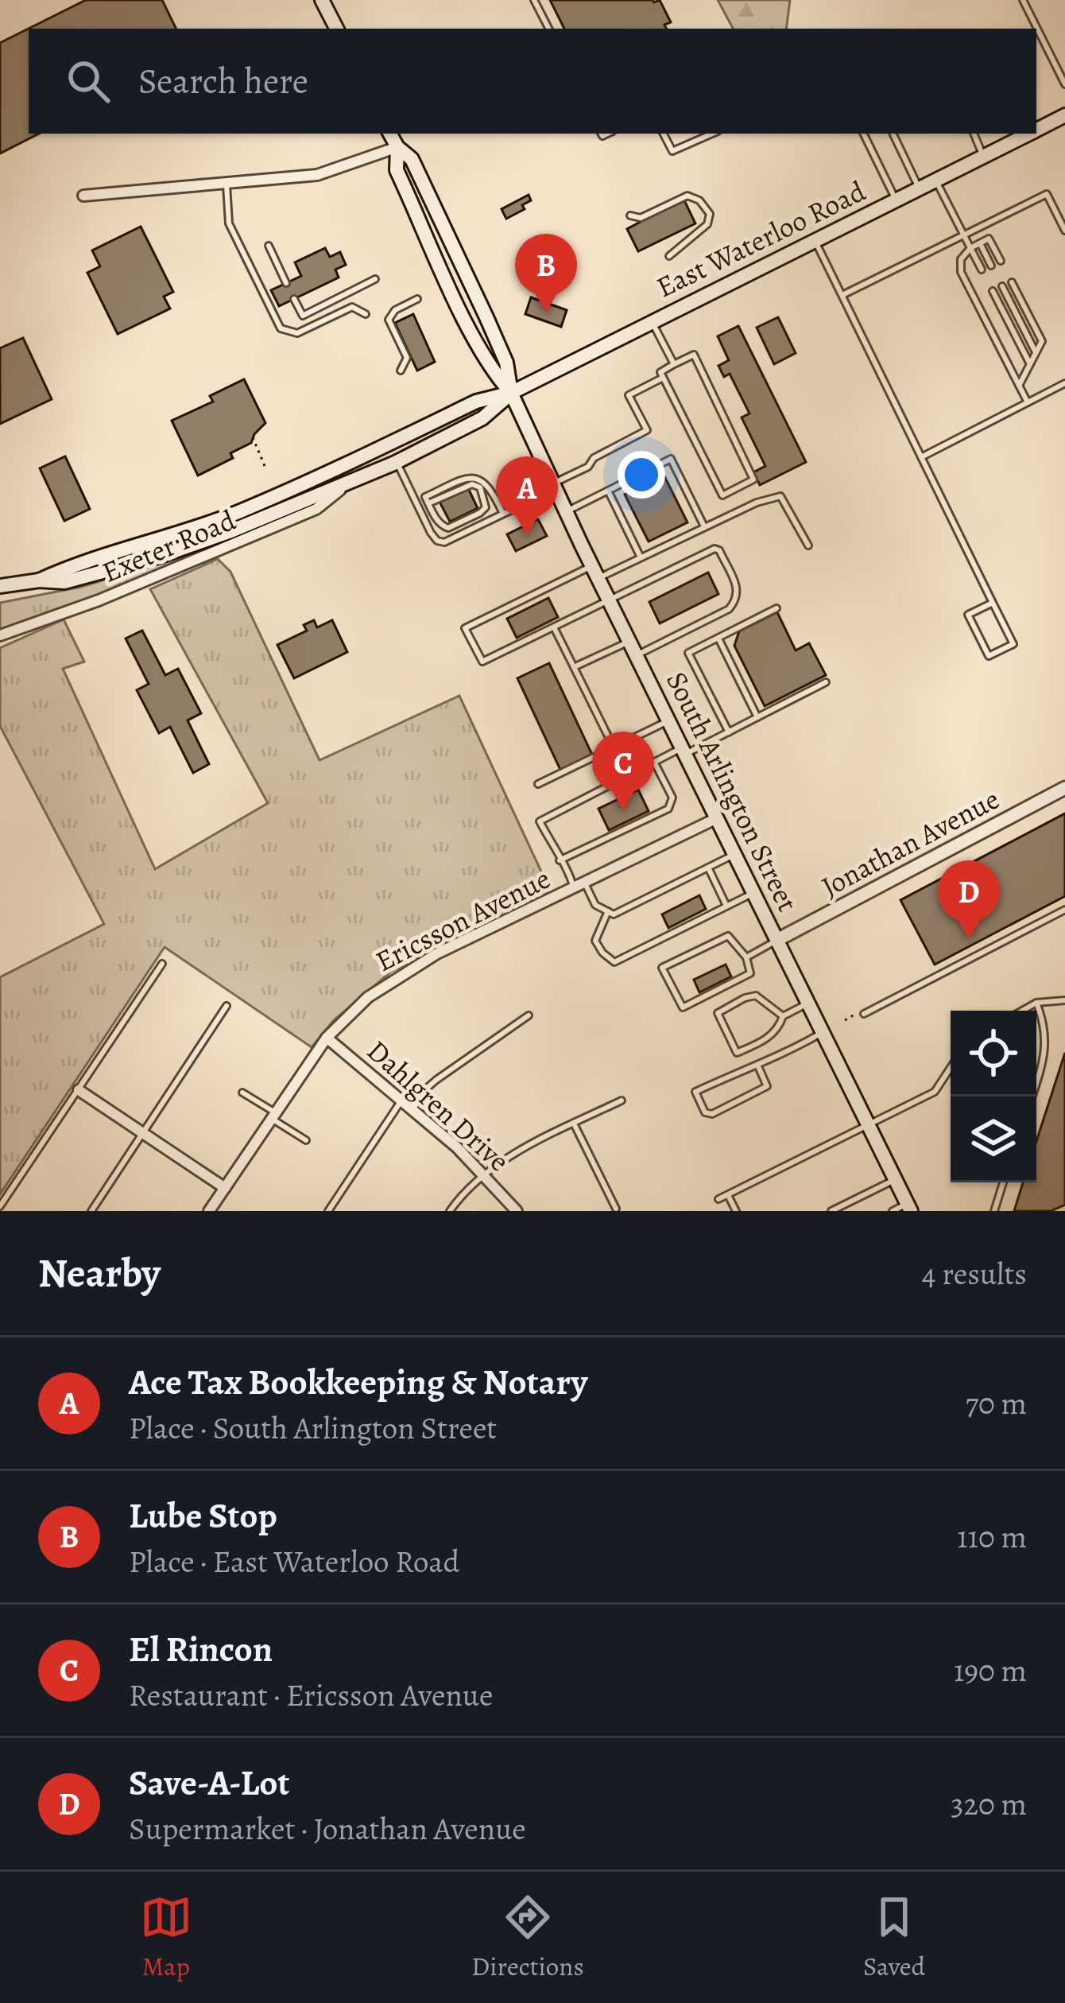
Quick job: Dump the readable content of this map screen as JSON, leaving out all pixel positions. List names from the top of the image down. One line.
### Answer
{"streets":{"main road":["East Waterloo Road","South Arlington Street"],"street":["Exeter Road","Jonathan Avenue","Ericsson Avenue","Dahlgren Drive"]},"crossings":[["East Waterloo Road","Exeter Road"],["East Waterloo Road","South Arlington Street"],["South Arlington Street","Jonathan Avenue"],["South Arlington Street","Ericsson Avenue"],["Ericsson Avenue","Dahlgren Drive"]],"page":{"search":"Search here","pins":["B","A","C","D"],"heading":["Nearby","4 results"],"list":[{"mark":"A","name":"Ace Tax Bookkeeping & Notary","note":"Place · South Arlington Street","value":"70 m"},{"mark":"B","name":"Lube Stop","note":"Place · East Waterloo Road","value":"110 m"},{"mark":"C","name":"El Rincon","note":"Restaurant · Ericsson Avenue","value":"190 m"},{"mark":"D","name":"Save-A-Lot","note":"Supermarket · Jonathan Avenue","value":"320 m"}],"nav":["Map","Directions","Saved"]}}
